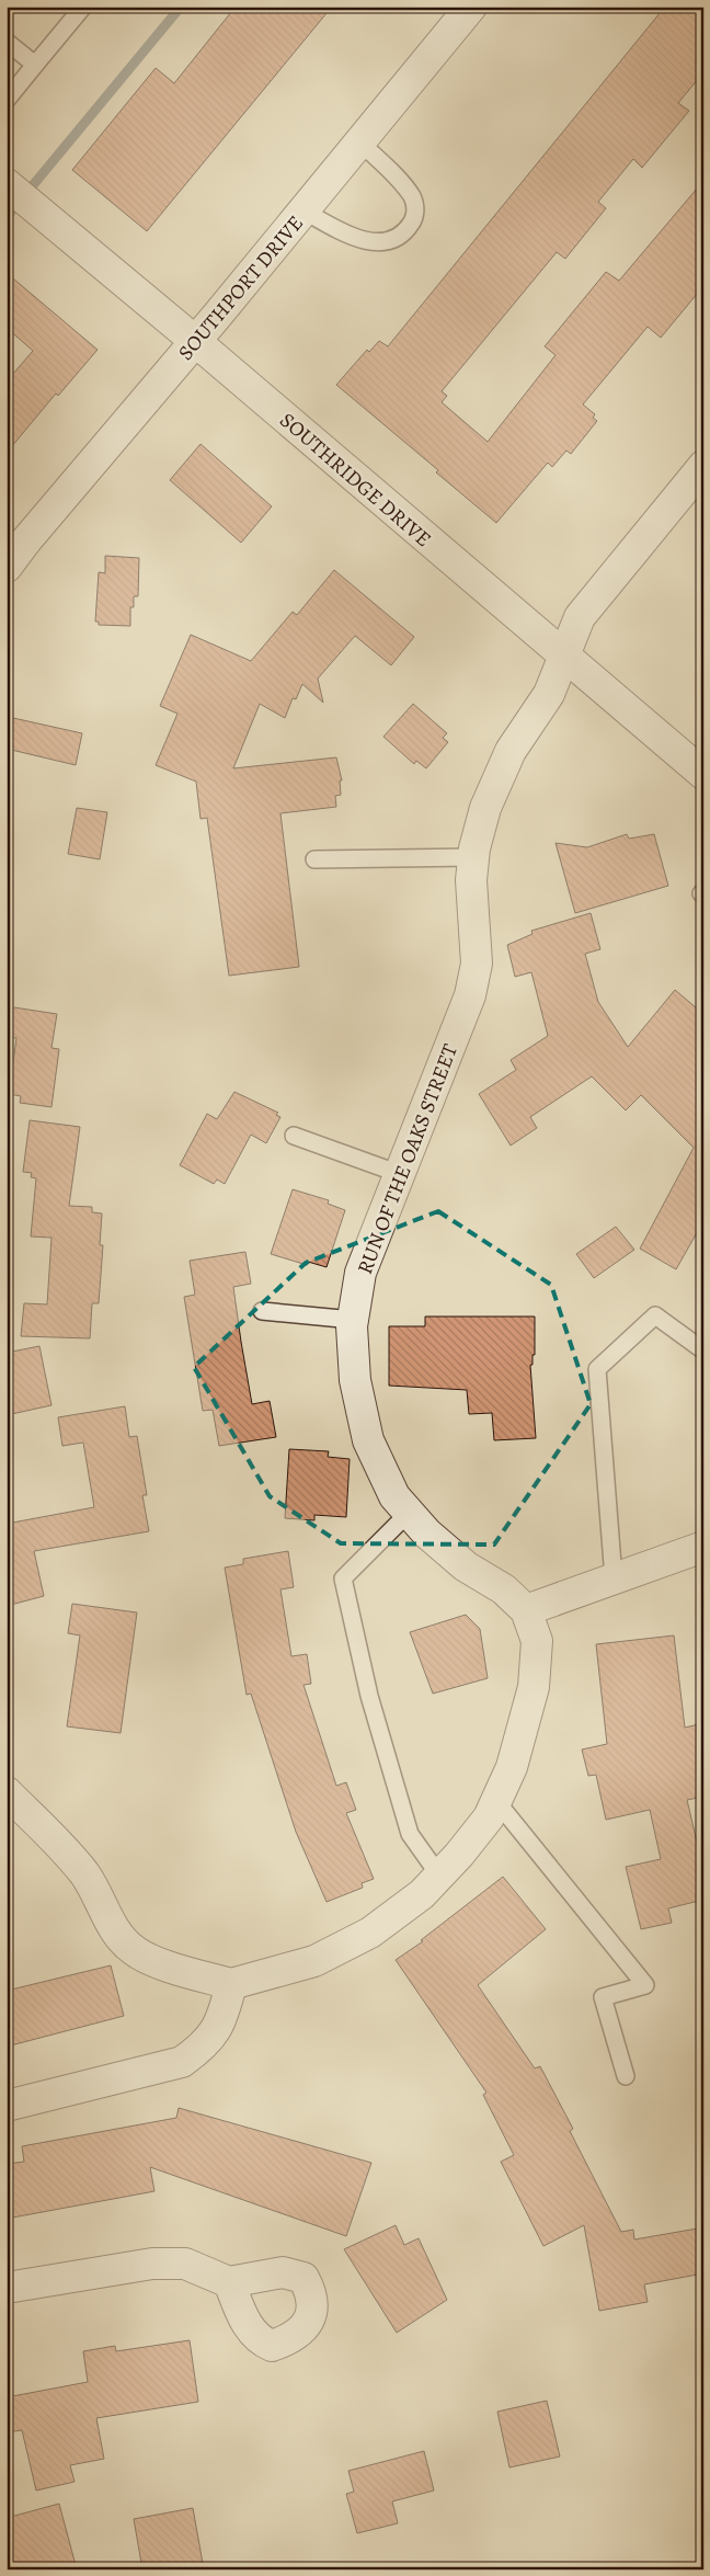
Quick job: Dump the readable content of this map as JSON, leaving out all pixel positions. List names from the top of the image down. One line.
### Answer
{"streets":{"street":["SOUTHPORT DRIVE","SOUTHRIDGE DRIVE","RUN OF THE OAKS STREET"]},"crossings":[["SOUTHPORT DRIVE","SOUTHRIDGE DRIVE"],["SOUTHRIDGE DRIVE","RUN OF THE OAKS STREET"]]}
